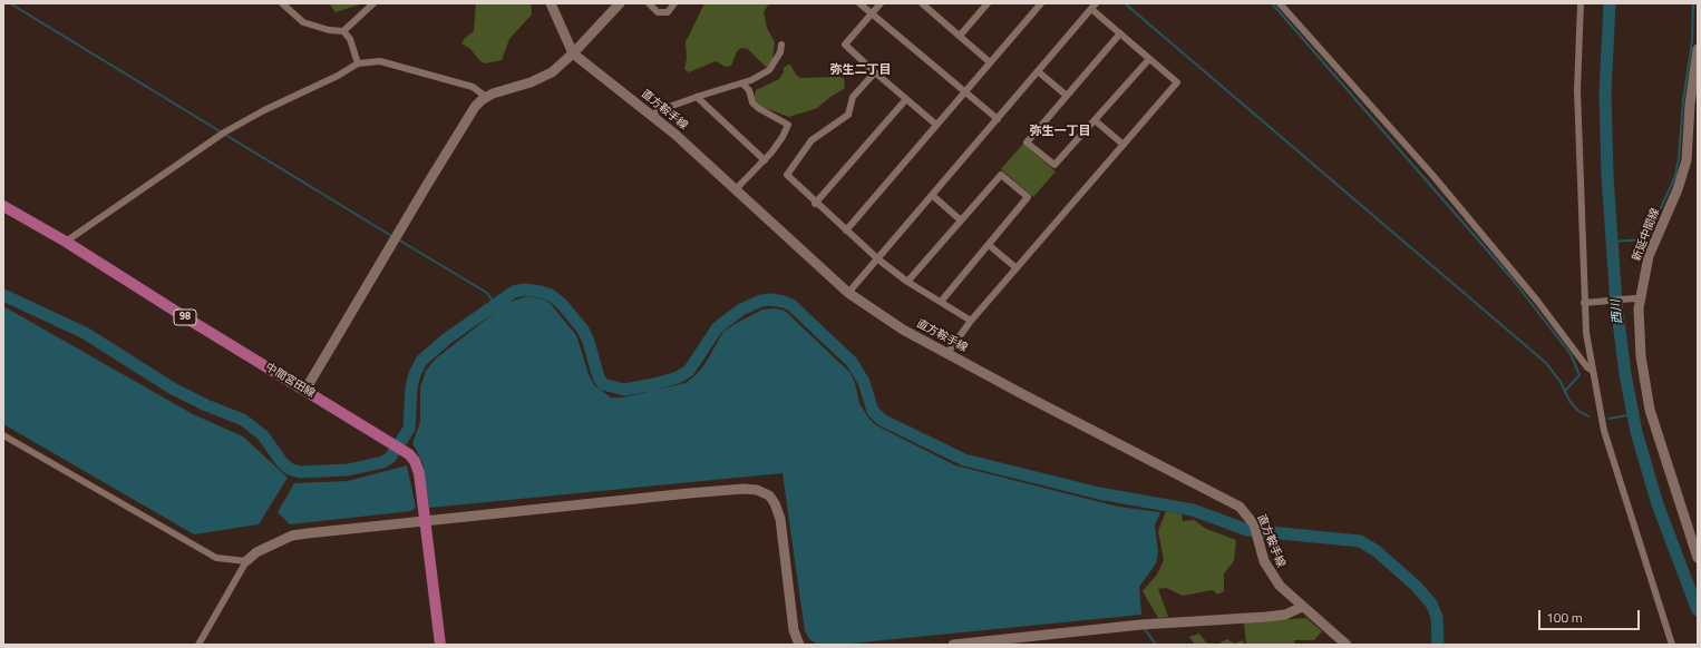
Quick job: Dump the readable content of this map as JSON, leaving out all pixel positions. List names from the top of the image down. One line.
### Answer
{"streets":{"main road":["直方鞍手線","新延中間線","98","中間宮田線"]},"districts":["弥生二丁目","弥生一丁目"],"water":["西川"],"scale_bar":"100 m"}
